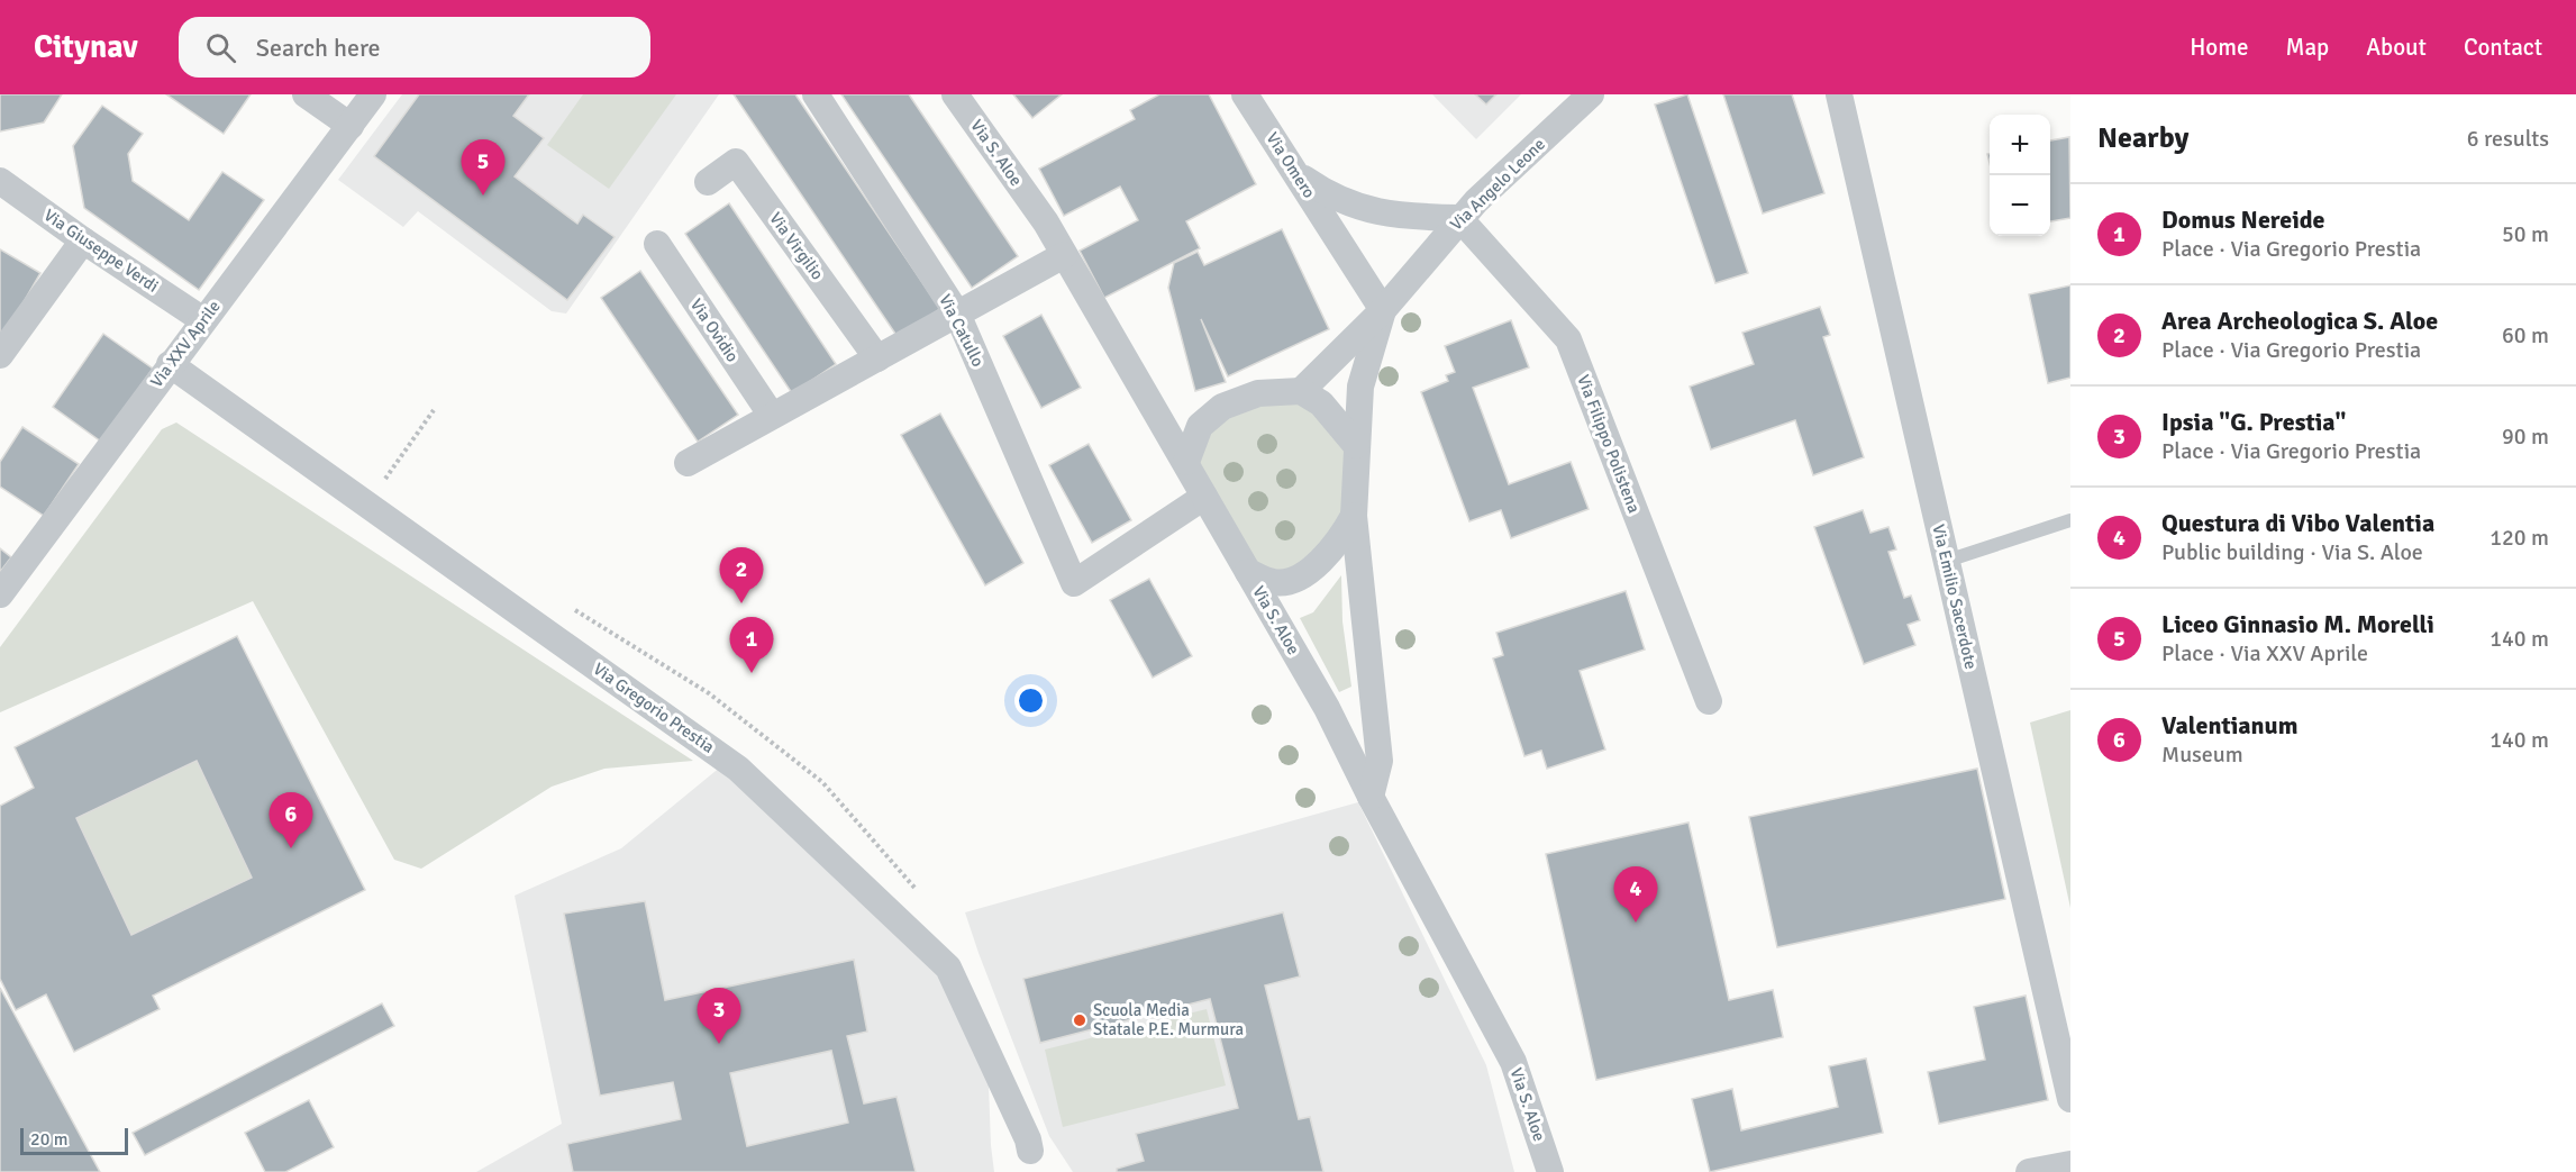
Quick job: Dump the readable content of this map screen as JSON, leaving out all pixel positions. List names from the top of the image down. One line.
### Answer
{"streets":{"street":["Via S. Aloe","Via Omero","Via Angelo Leone","Via Virgilio","Via Giuseppe Verdi","Via Ovidio","Via Catullo","Via XXV Aprile","Via Filippo Polistena","Via Emilio Sacerdote","Via Gregorio Prestia"]},"crossings":[["Via S. Aloe","Via Angelo Leone"],["Via S. Aloe","Via Catullo"],["Via Omero","Via Angelo Leone"],["Via Angelo Leone","Via Catullo"],["Via Angelo Leone","Via Filippo Polistena"],["Via Giuseppe Verdi","Via XXV Aprile"],["Via XXV Aprile","Via Gregorio Prestia"]],"places":["Scuola Media Statale P.E. Murmura"],"scale_bar":"20 m","page":{"header":"Citynav","search":"Search here","nav":["Home","Map","About","Contact"],"heading":["Nearby","6 results"],"map_buttons":["+","−"],"pins":["5","2","1","6","4","3"],"list":[{"mark":"1","name":"Domus Nereide","note":"Place · Via Gregorio Prestia","value":"50 m"},{"mark":"2","name":"Area Archeologica S. Aloe","note":"Place · Via Gregorio Prestia","value":"60 m"},{"mark":"3","name":"Ipsia \"G. Prestia\"","note":"Place · Via Gregorio Prestia","value":"90 m"},{"mark":"4","name":"Questura di Vibo Valentia","note":"Public building · Via S. Aloe","value":"120 m"},{"mark":"5","name":"Liceo Ginnasio M. Morelli","note":"Place · Via XXV Aprile","value":"140 m"},{"mark":"6","name":"Valentianum","note":"Museum","value":"140 m"}],"scale":"20 m"}}
